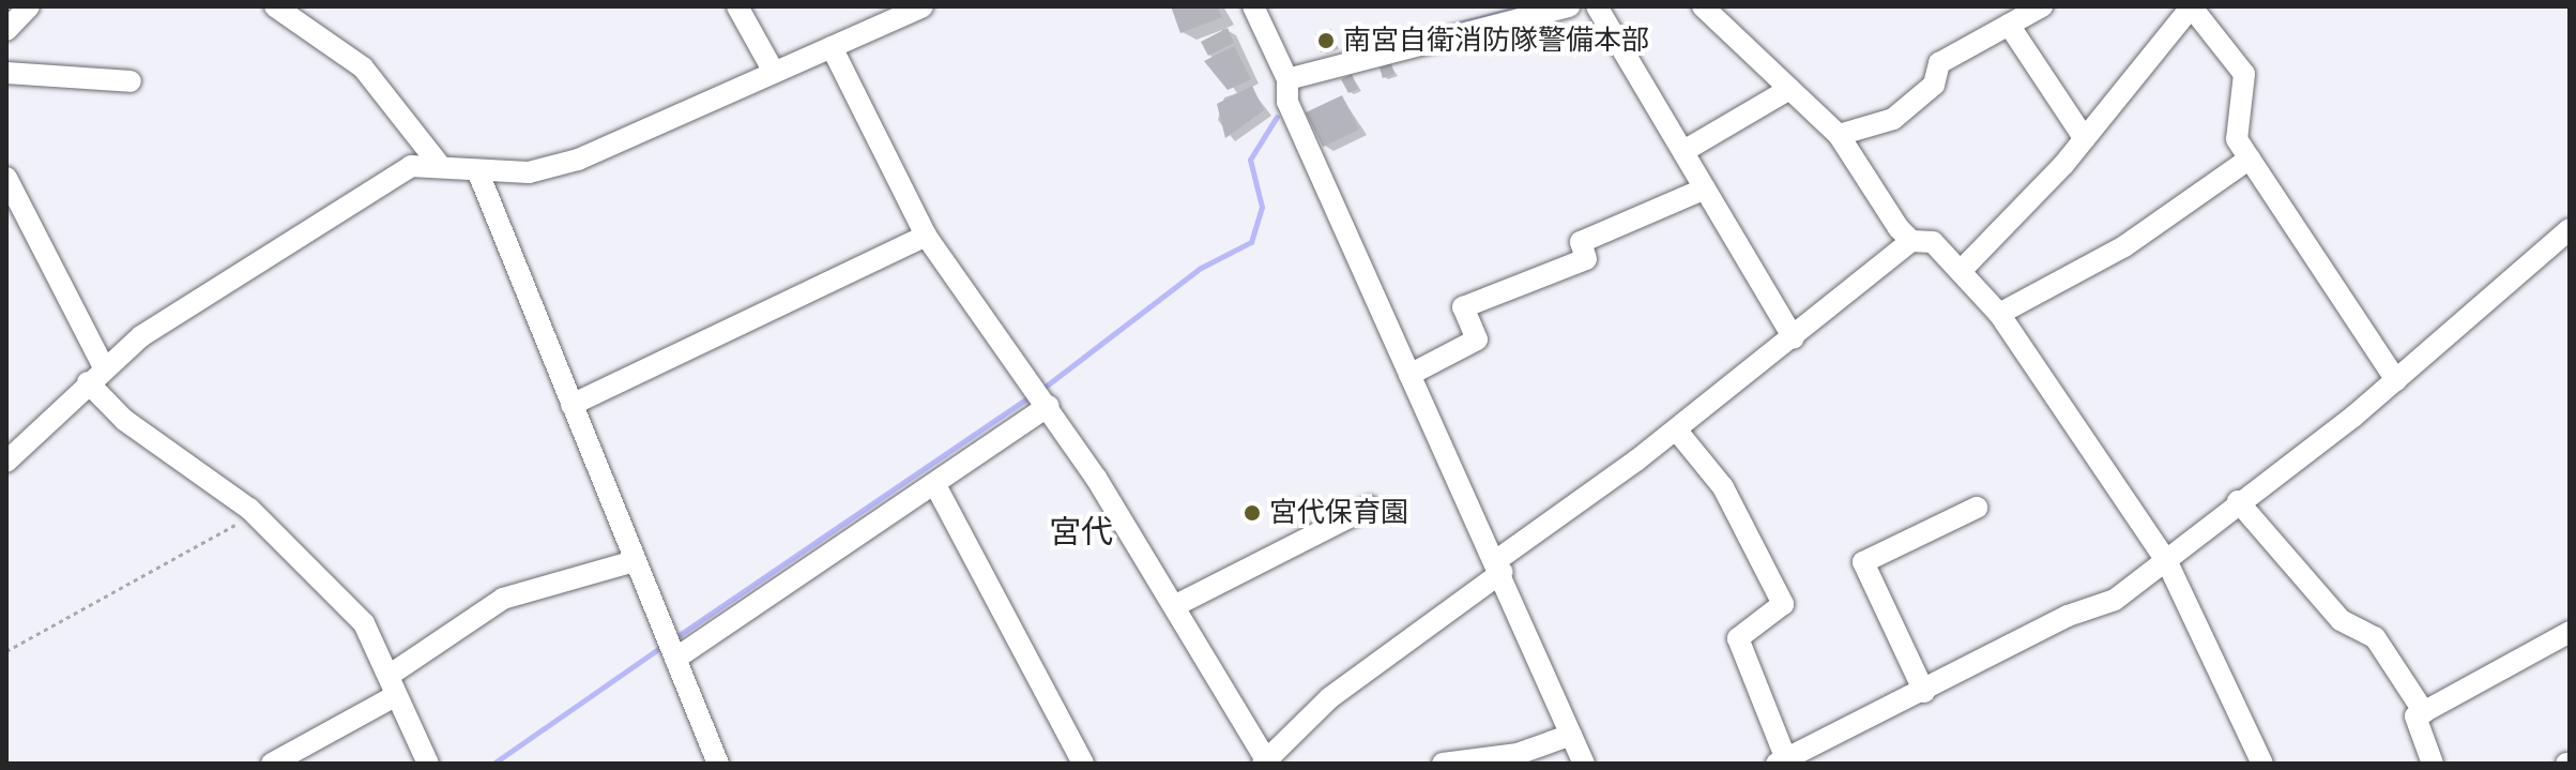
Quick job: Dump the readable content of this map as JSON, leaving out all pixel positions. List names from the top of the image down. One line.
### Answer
{"districts":["宮代"],"places":["南宮自衛消防隊警備本部","宮代保育園"]}
